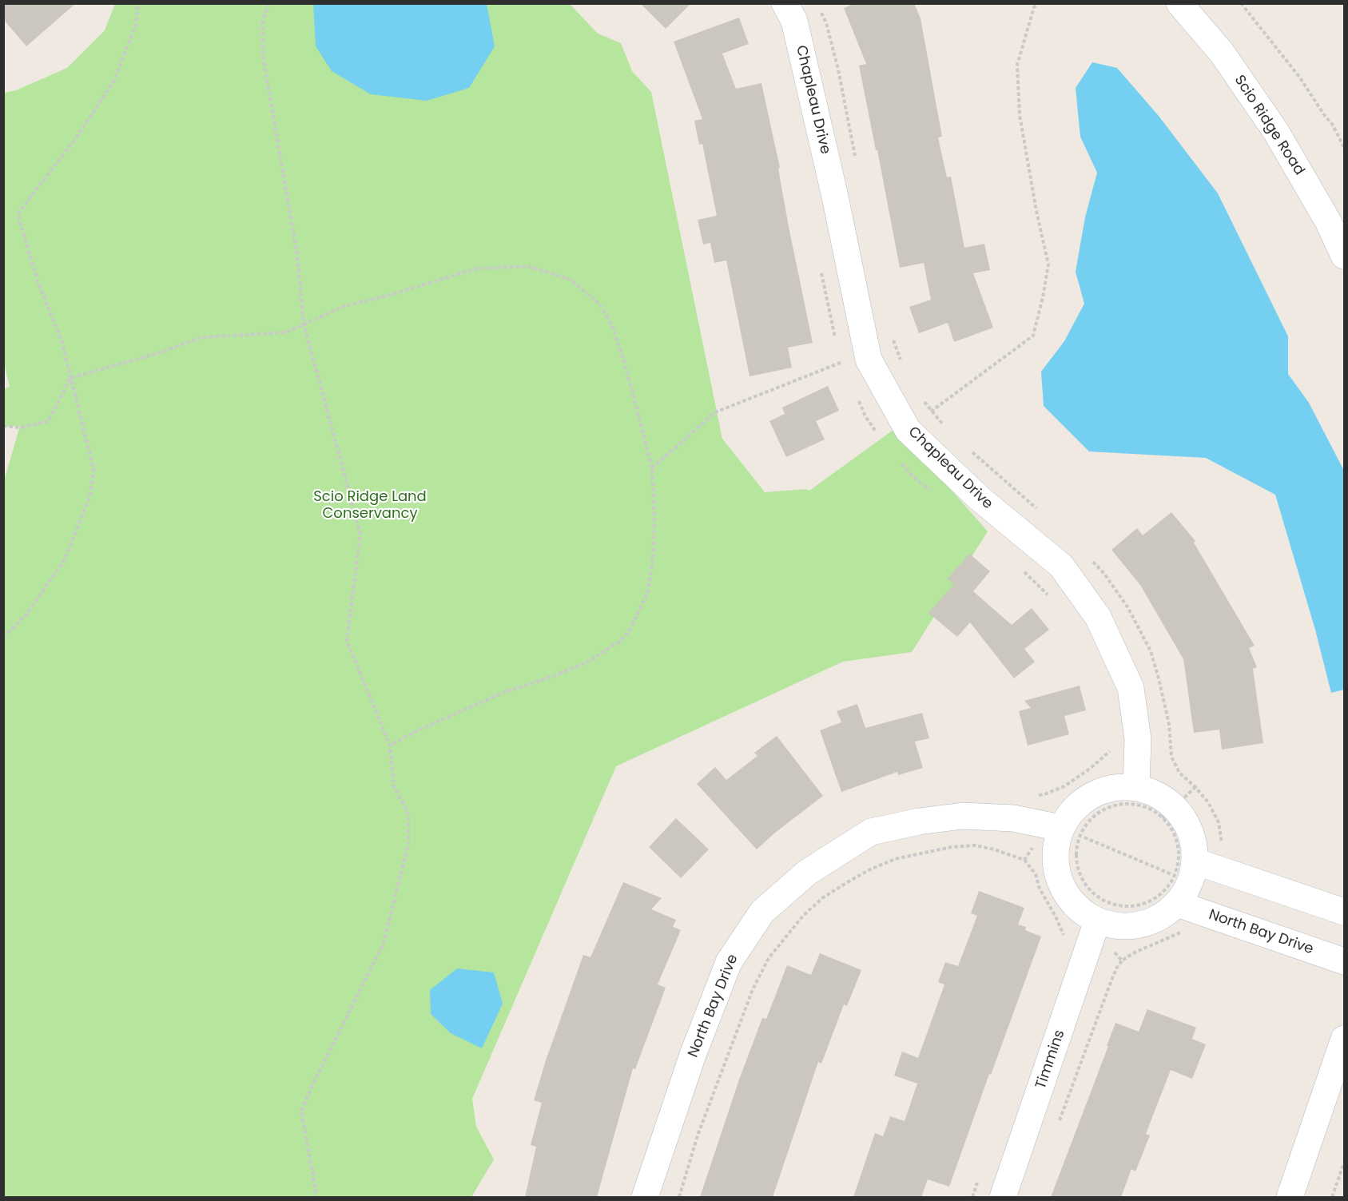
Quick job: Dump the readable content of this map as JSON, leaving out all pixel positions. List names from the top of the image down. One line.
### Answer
{"streets":{"street":["Chapleau Drive","Scio Ridge Road","North Bay Drive","Timmins"]},"parks":["Scio Ridge Land Conservancy"]}
